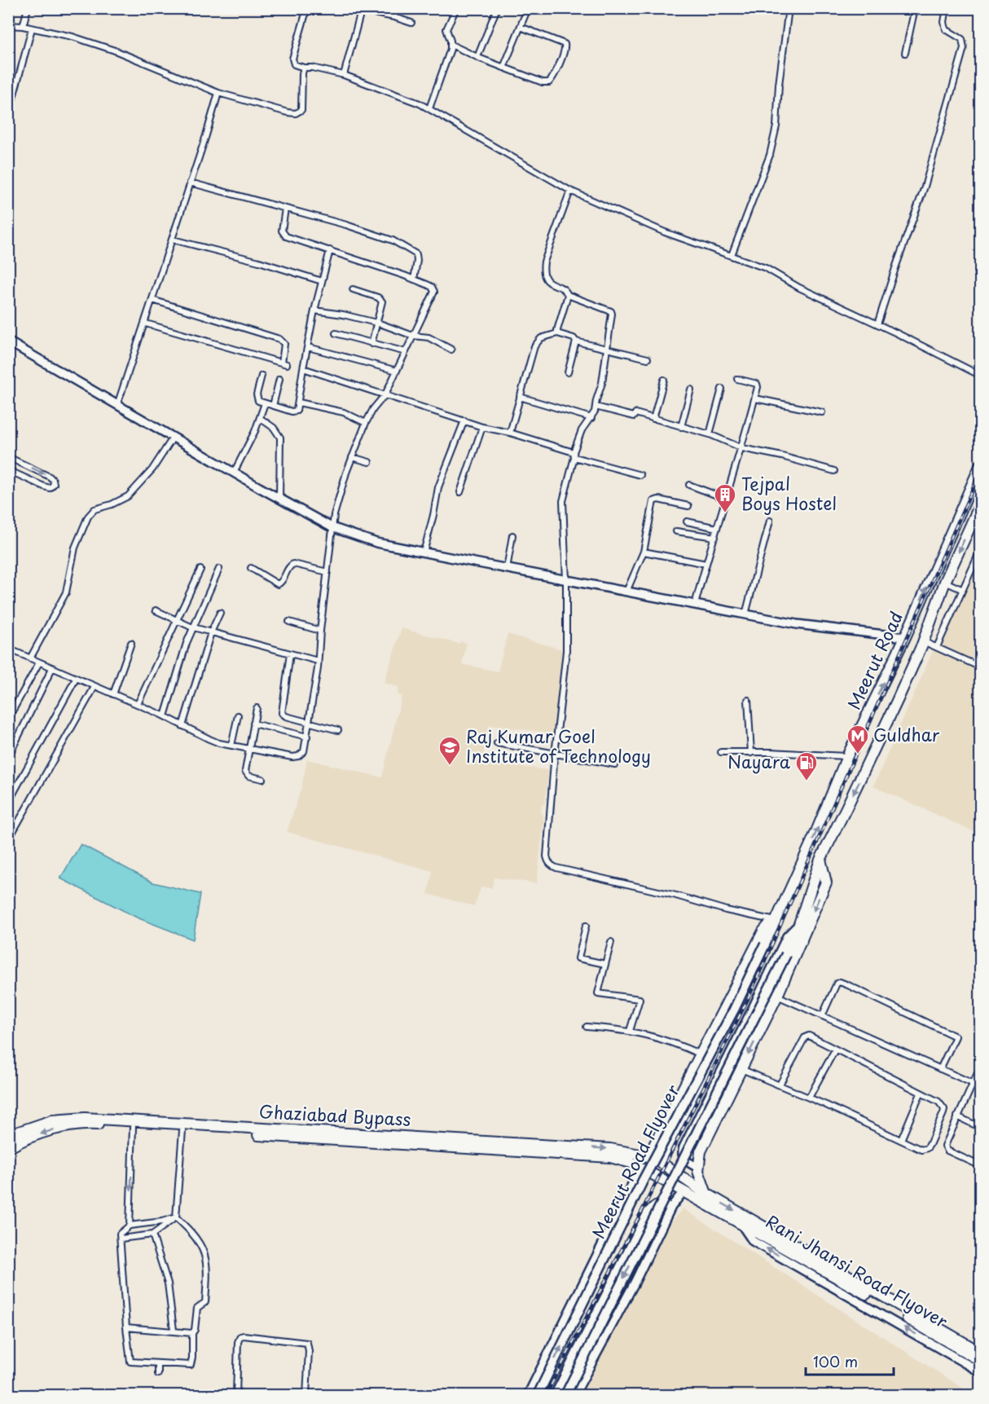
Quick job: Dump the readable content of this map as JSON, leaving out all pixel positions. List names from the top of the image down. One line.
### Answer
{"streets":{"highway":["Meerut Road","Ghaziabad Bypass","Rani Jhansi Road Flyover"],"main road":["Meerut Road Flyover"]},"crossings":[["Meerut Road","Ghaziabad Bypass"],["Meerut Road","Meerut Road Flyover"],["Ghaziabad Bypass","Rani Jhansi Road Flyover"]],"places":{"building":["Tejpal Boys Hostel"],"metro station":["Guldhar"],"school or university":["Raj Kumar Goel Institute of Technology"],"fuel station":["Nayara"]},"scale_bar":"100 m"}
